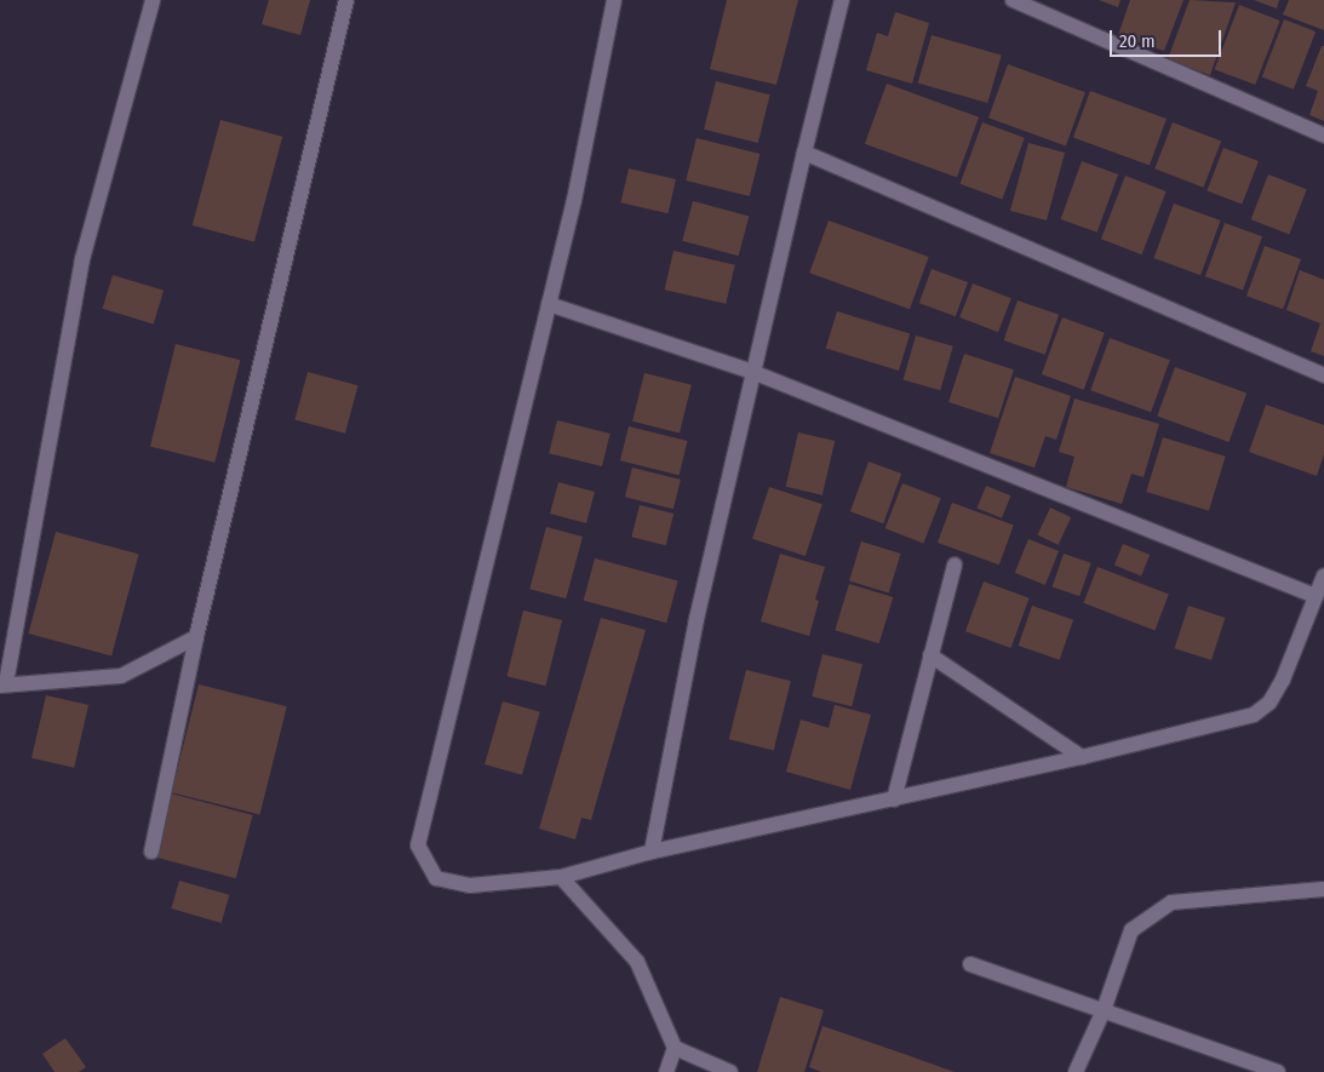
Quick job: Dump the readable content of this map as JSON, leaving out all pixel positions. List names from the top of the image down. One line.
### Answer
{"scale_bar":"20 m"}
